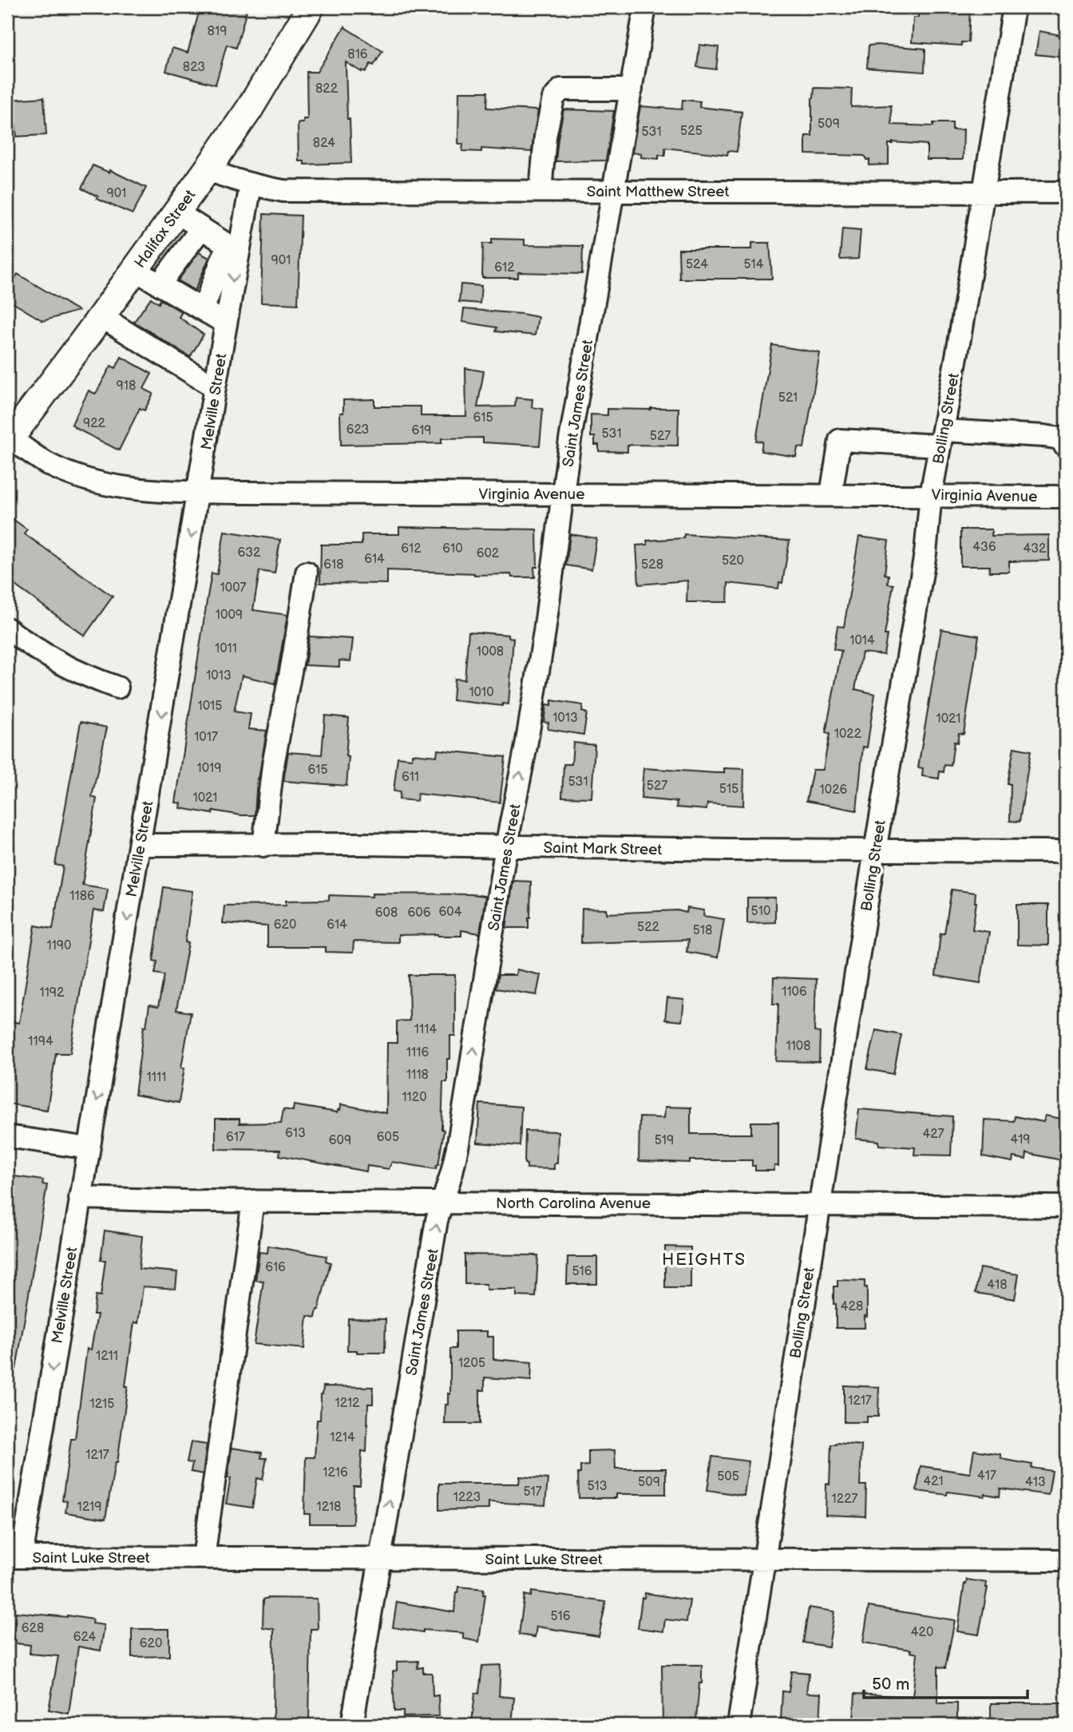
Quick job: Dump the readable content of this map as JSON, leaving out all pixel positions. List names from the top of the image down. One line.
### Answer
{"streets":{"main road":["Halifax Street"],"street":["Saint Matthew Street","Melville Street","Saint James Street","Bolling Street","Virginia Avenue","Saint Mark Street","North Carolina Avenue","Saint Luke Street"]},"crossings":[["Saint Matthew Street","Melville Street"],["Saint Matthew Street","Saint James Street"],["Saint Matthew Street","Bolling Street"],["Halifax Street","Virginia Avenue"],["Melville Street","Virginia Avenue"],["Melville Street","Saint Mark Street"],["Melville Street","North Carolina Avenue"],["Melville Street","Saint Luke Street"],["Saint James Street","Virginia Avenue"],["Saint James Street","Saint Mark Street"],["Saint James Street","North Carolina Avenue"],["Saint James Street","Saint Luke Street"],["Bolling Street","Virginia Avenue"],["Bolling Street","Saint Mark Street"],["Bolling Street","North Carolina Avenue"],["Bolling Street","Saint Luke Street"]],"districts":["HEIGHTS"],"house_numbers":["819","816","823","822","509","525","531","824","901","901","524","514","612","918","521","615","922","623","619","531","527","436","612","610","432","632","602","614","520","618","528","1007","1009","1014","1011","1008","1013","1010","1015","1013","1021","1022","1017","1019","615","611","531","527","515","1026","1021","1186","510","604","608","606","620","614","522","518","1190","1106","1192","1114","1194","1108","1116","1118","1111","1120","613","427","617","605","419","609","519","616","516","418","428","1211","1205","1217","1212","1215","1214","1217","1216","417","505","421","509","413","513","517","1223","1227","1219","1218","516","628","420","624","620"],"scale_bar":"50 m"}
